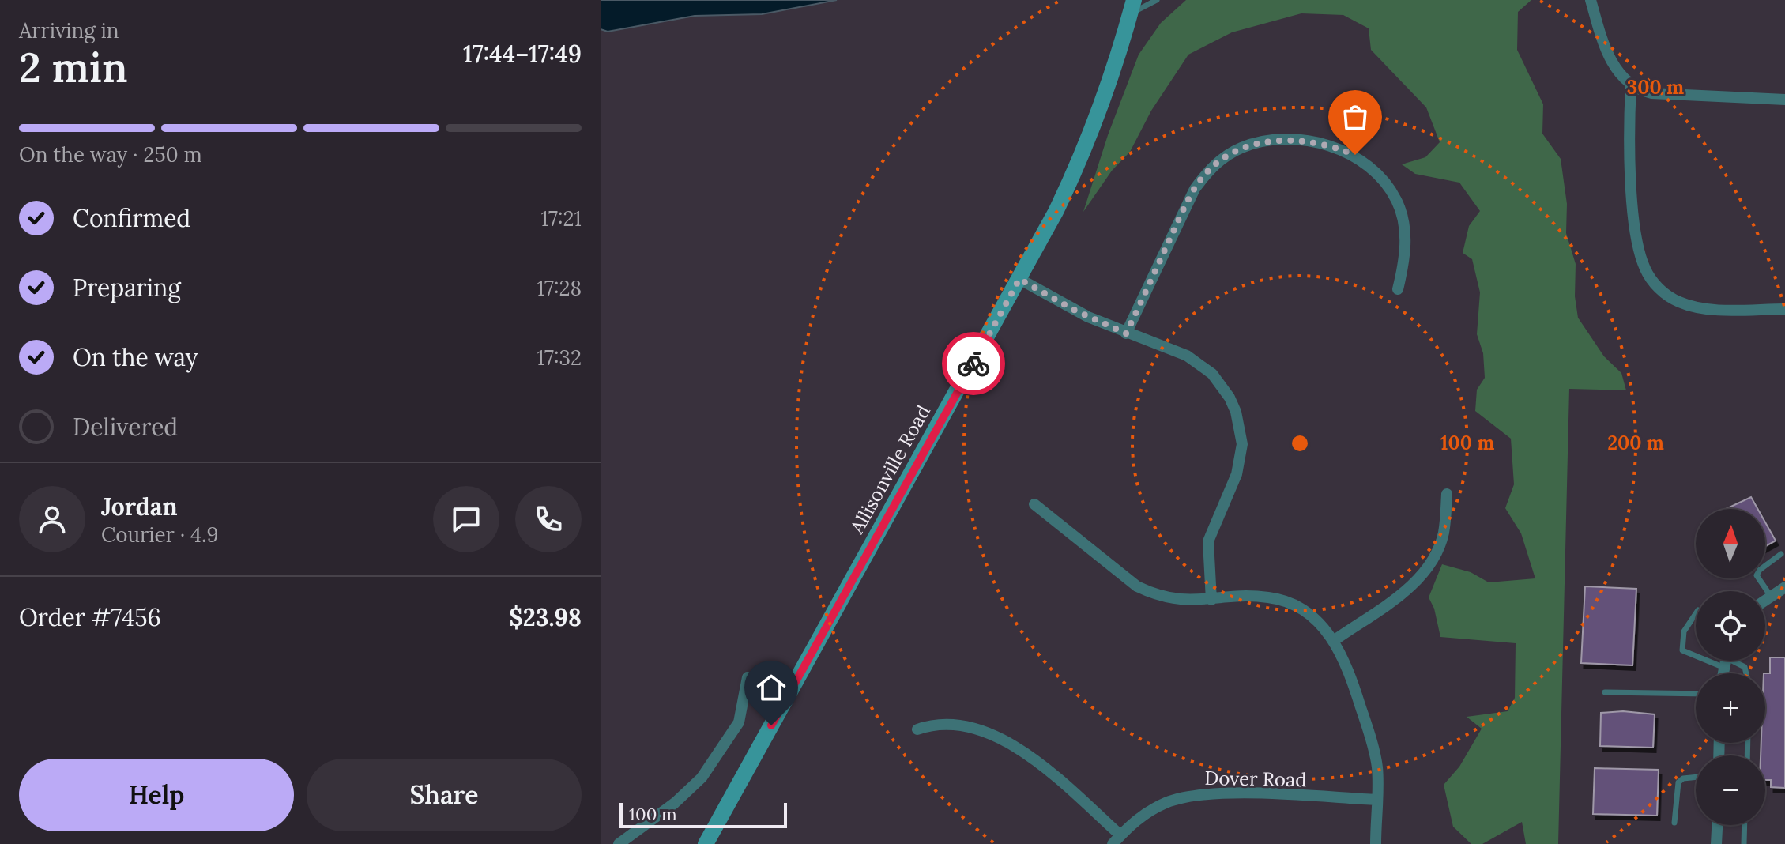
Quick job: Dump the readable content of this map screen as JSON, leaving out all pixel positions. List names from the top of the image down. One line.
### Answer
{"streets":{"main road":["Allisonville Road"],"street":["Dover Road"]},"scale_bar":"100 m","north":"top","page":{"heading":["2 min","Arriving in","17:44–17:49"],"panel":["Jordan","Courier · 4.9","Order #7456","$23.98"],"bar":"On the way · 250 m","list":[["Confirmed","17:21"],["Preparing","17:28"],["On the way","17:32"],"Delivered"],"map_buttons":["+","−"],"buttons":["Help","Share"],"scale":"100 m"},"rings":["300 m","100 m","200 m"]}
